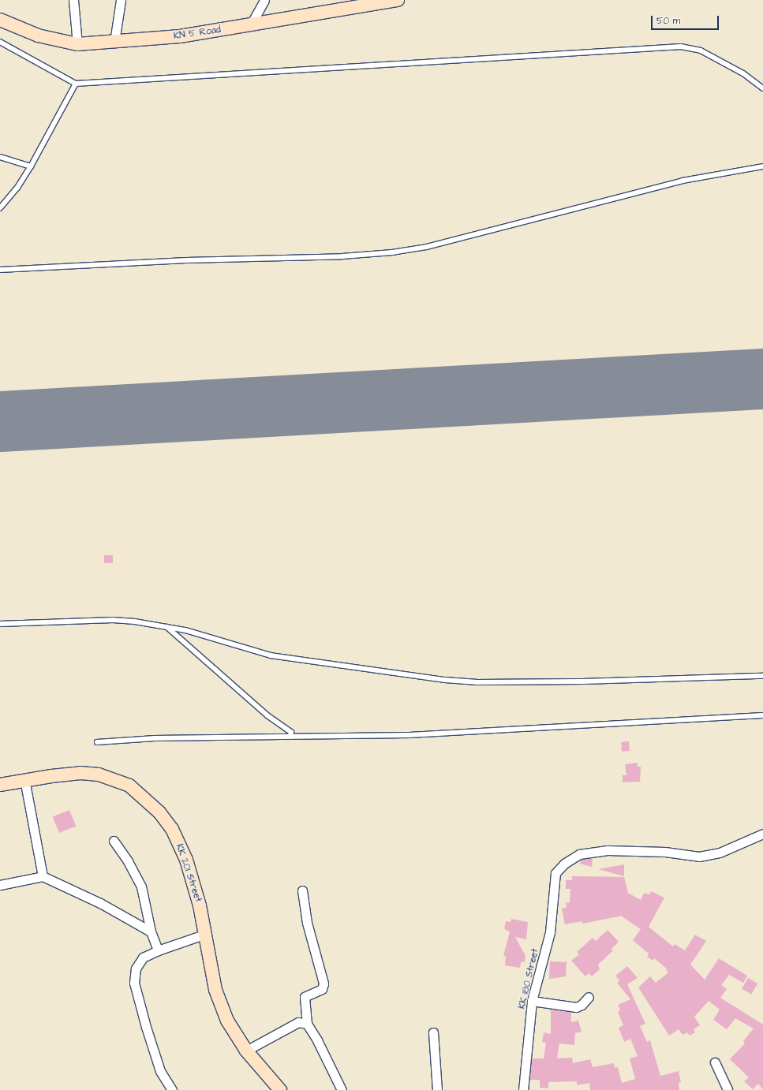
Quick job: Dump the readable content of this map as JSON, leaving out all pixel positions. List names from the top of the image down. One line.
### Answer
{"streets":{"main road":["KN 5 Road","KK 201 Street"],"street":["KK 180 Street"]},"scale_bar":"50 m"}
